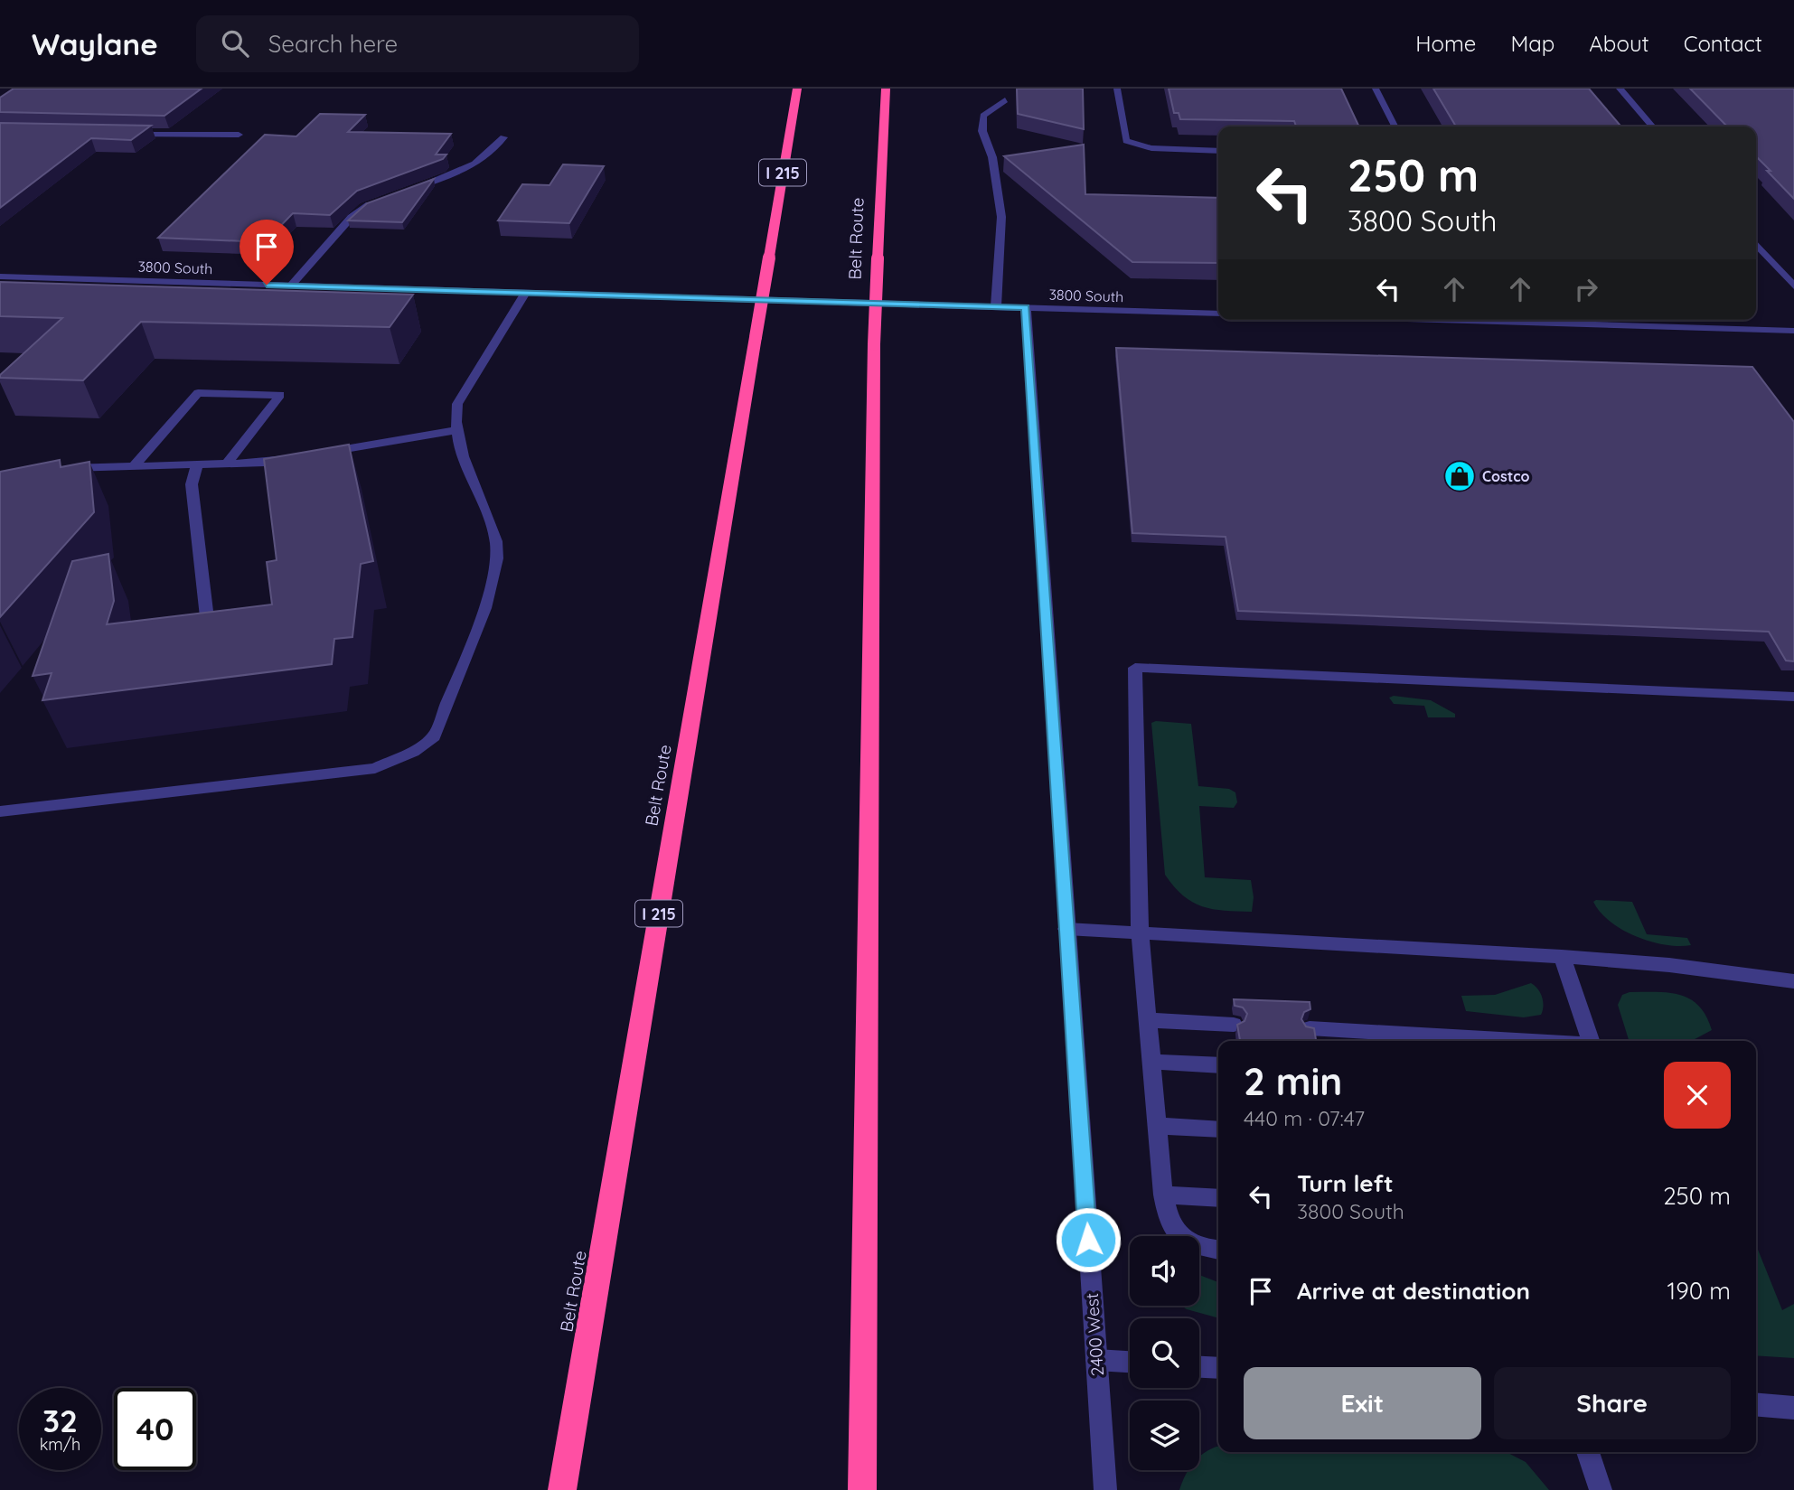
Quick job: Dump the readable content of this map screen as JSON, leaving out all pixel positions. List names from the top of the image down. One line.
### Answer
{"streets":{"highway":["I 215","Belt Route"],"street":["3800 South","2400 West"]},"crossings":[["3800 South","2400 West"]],"places":{"shop":["Costco"]},"page":{"header":"Waylane","search":"Search here","nav":["Home","Map","About","Contact"],"turn":["250 m","3800 South"],"heading":["2 min","440 m · 07:47"],"list":[{"name":"Turn left","note":"3800 South","value":"250 m"},{"name":"Arrive at destination","value":"190 m"}],"buttons":["Exit","Share"],"speed":"32 km/h","limit":"40"}}
